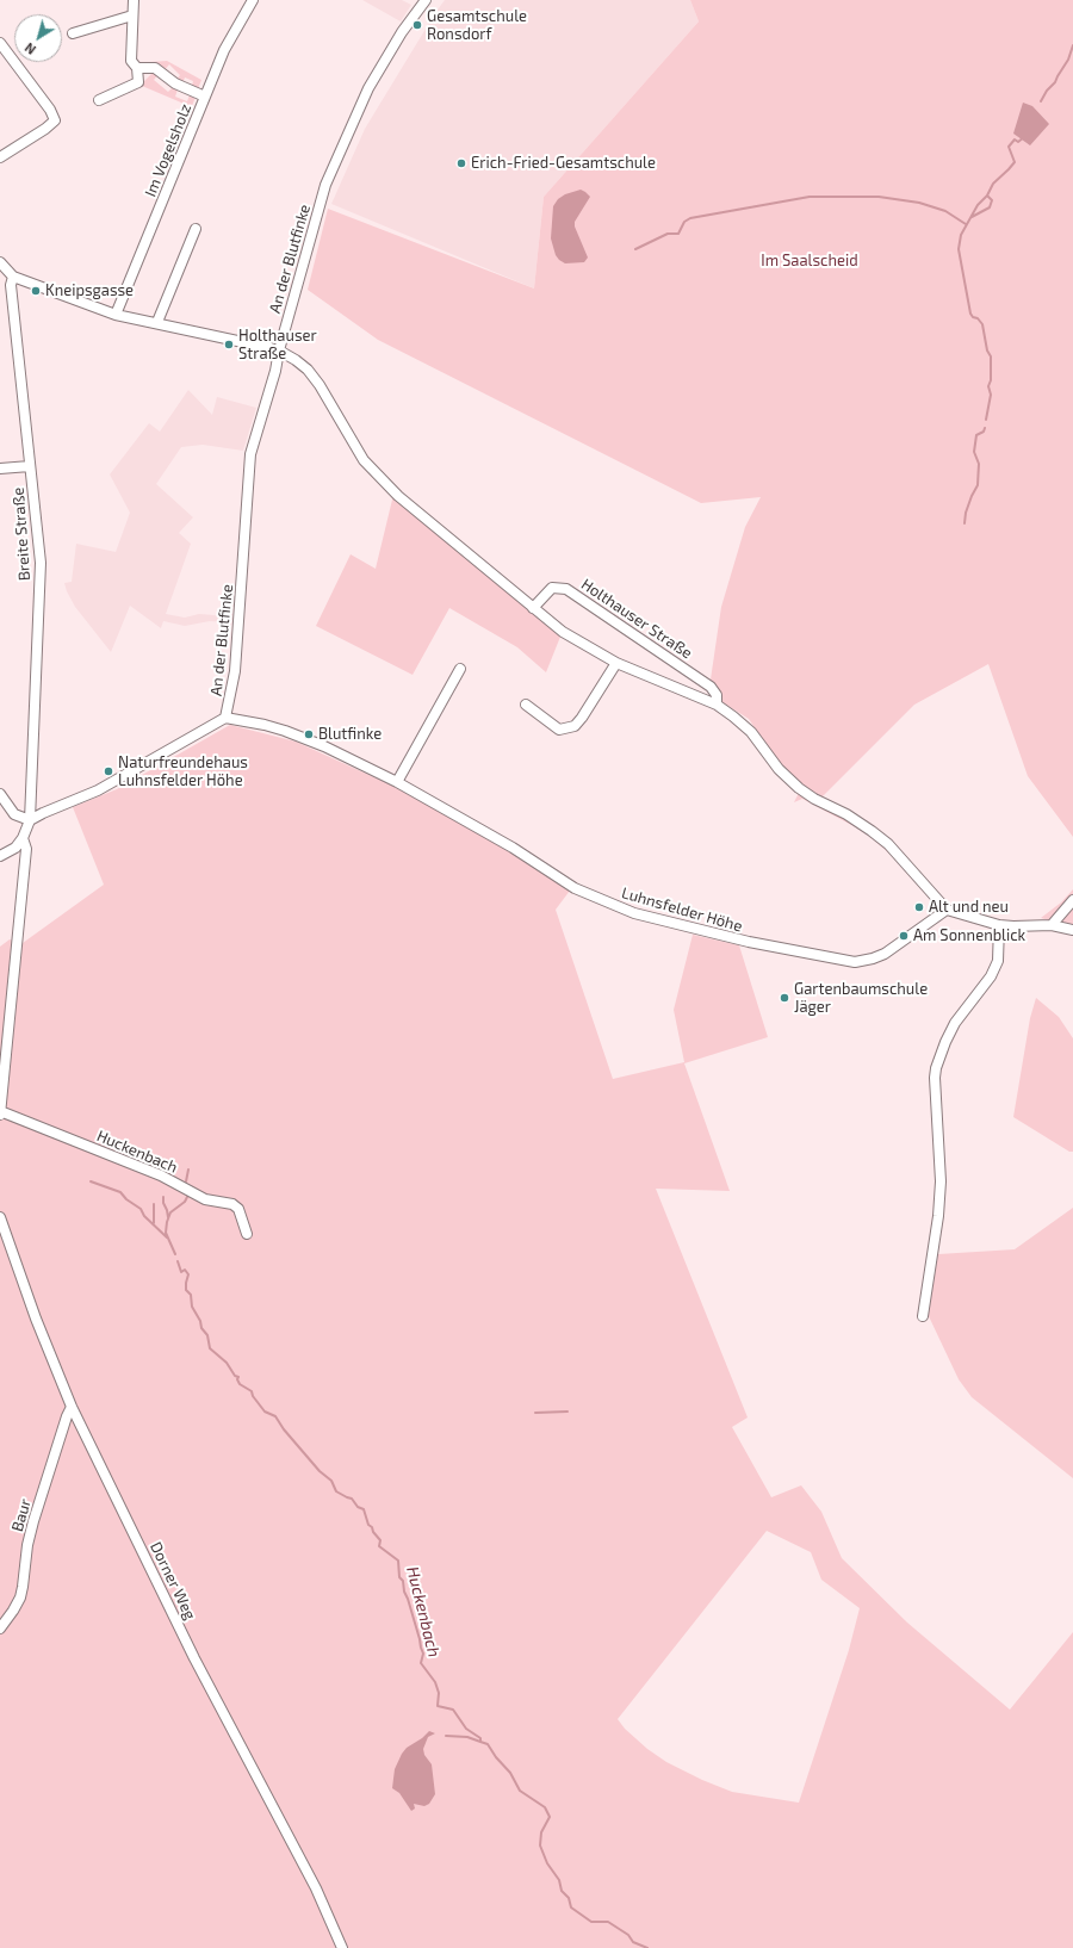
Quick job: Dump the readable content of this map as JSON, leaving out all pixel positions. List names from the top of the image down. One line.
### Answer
{"streets":{"street":["Im Vogelsholz","An der Blutfinke","Breite Straße","Holthauser Straße","Luhnsfelder Höhe","Huckenbach","Baur","Dorner Weg"]},"crossings":[["An der Blutfinke","Luhnsfelder Höhe"],["Baur","Dorner Weg"]],"water":["Huckenbach"],"parks":["Im Saalscheid"],"places":["Gesamtschule Ronsdorf","Erich-Fried-Gesamtschule","Kneipsgasse","Holthauser Straße","Blutfinke","Naturfreundehaus Luhnsfelder Höhe","Alt und neu","Am Sonnenblick","Gartenbaumschule Jäger"],"north":"bottom left"}
